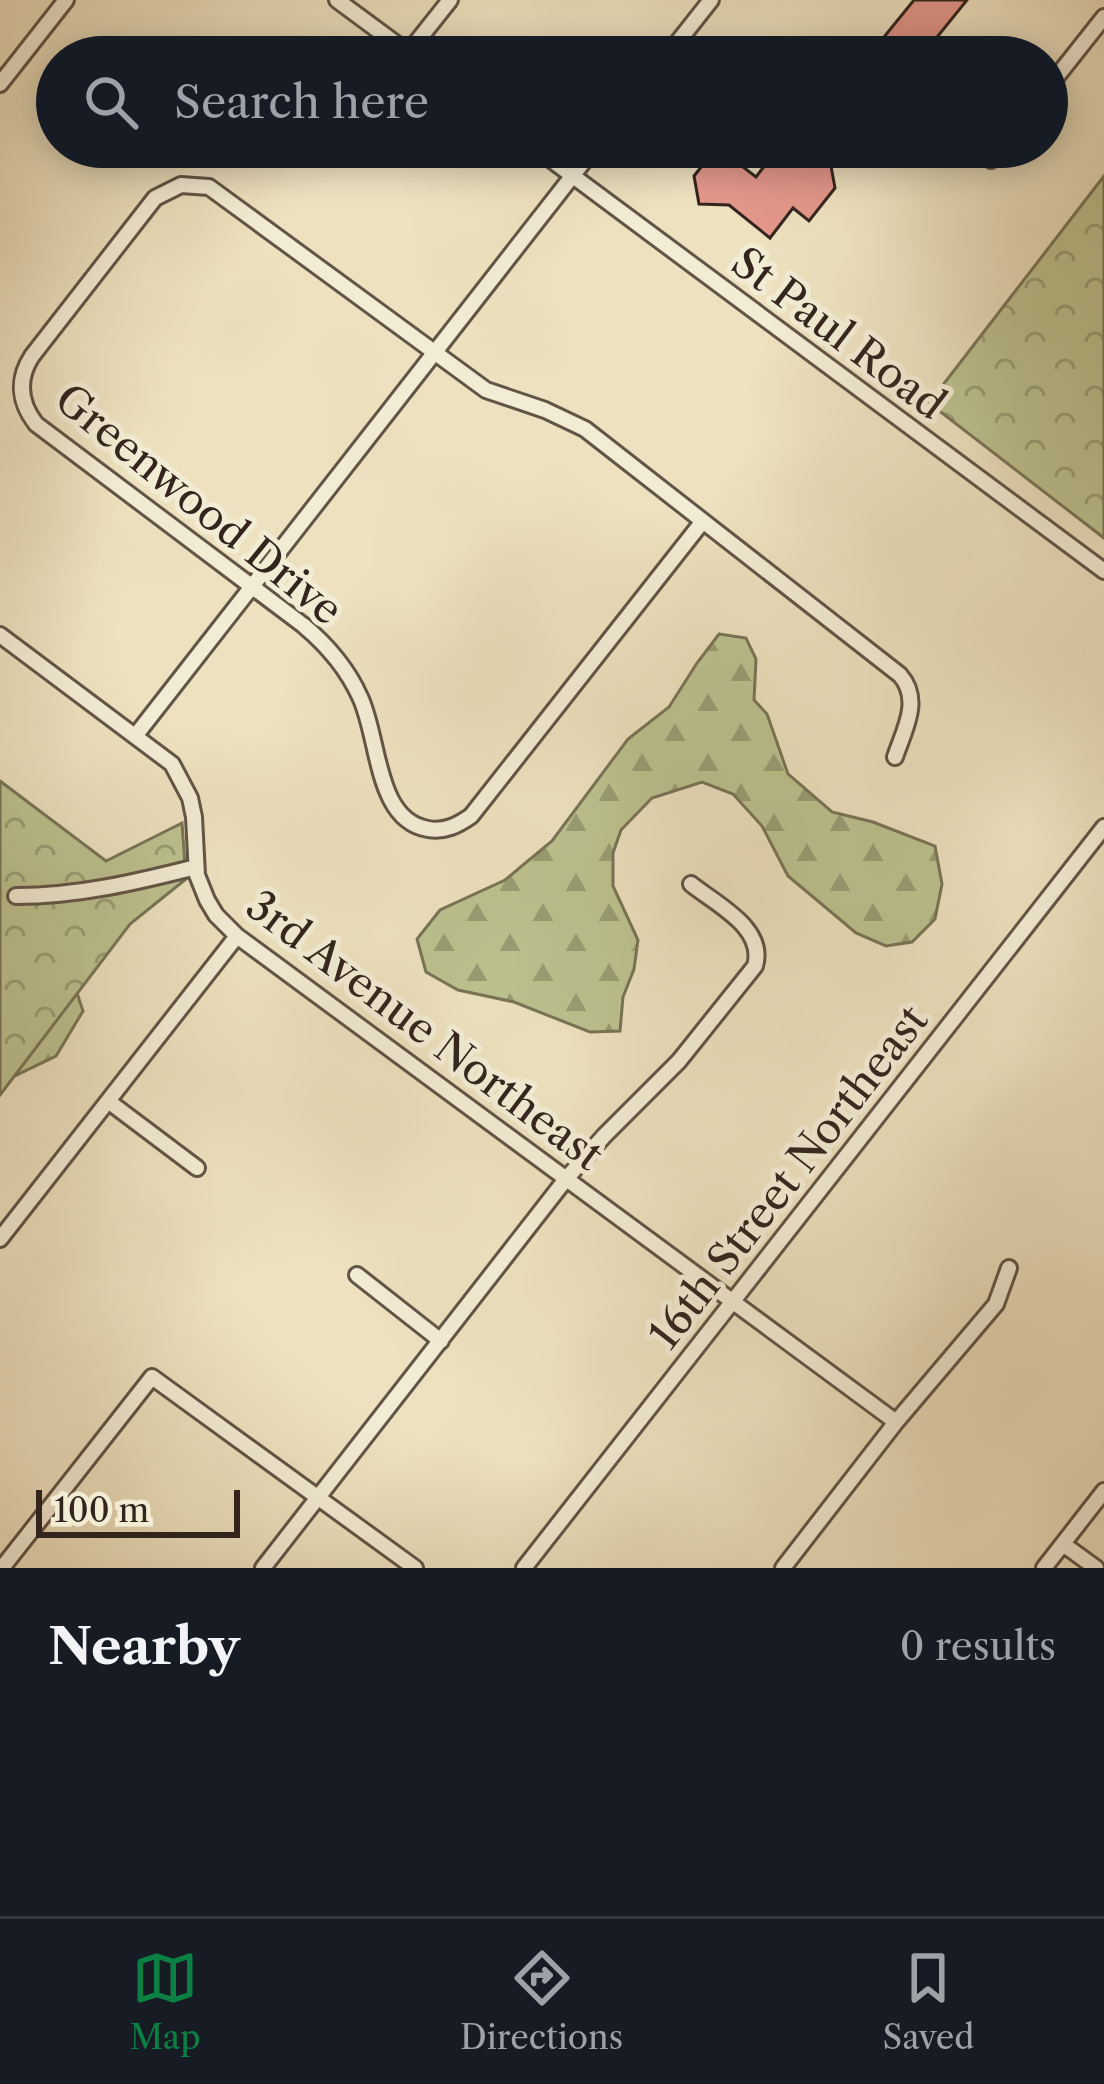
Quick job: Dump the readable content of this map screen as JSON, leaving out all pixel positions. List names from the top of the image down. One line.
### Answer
{"streets":{"street":["St Paul Road","Greenwood Drive","3rd Avenue Northeast","16th Street Northeast"]},"crossings":[["3rd Avenue Northeast","16th Street Northeast"]],"scale_bar":"100 m","page":{"search":"Search here","scale":"100 m","heading":["Nearby","0 results"],"nav":["Map","Directions","Saved"]}}
